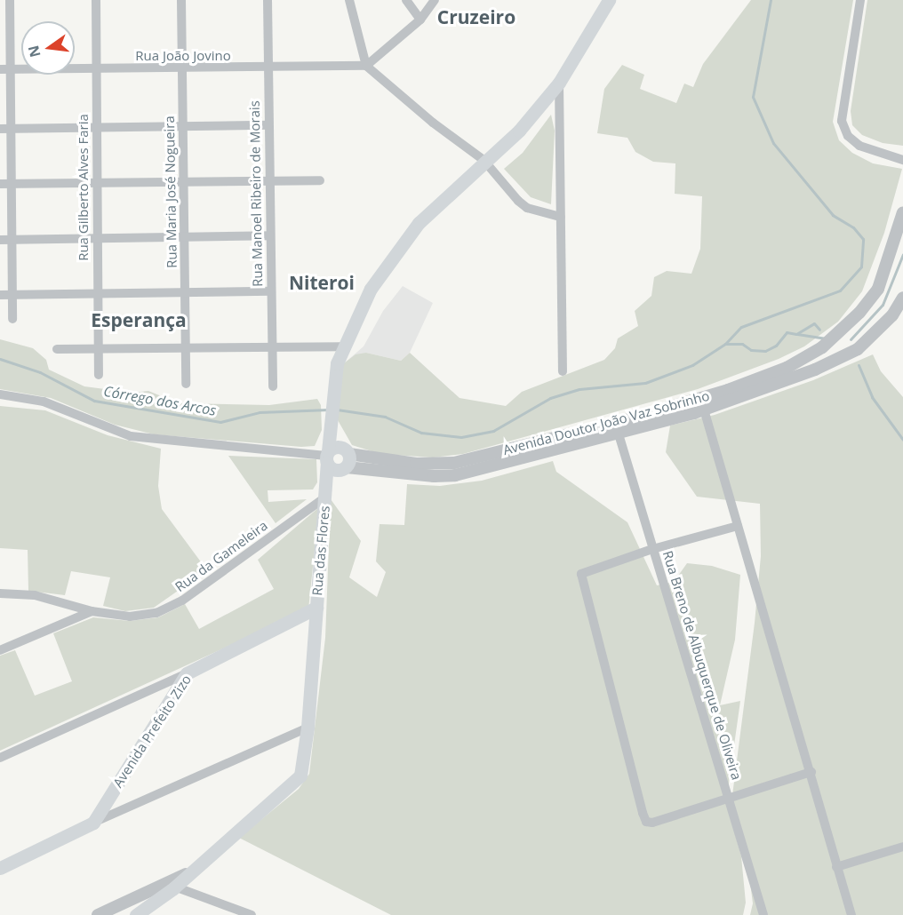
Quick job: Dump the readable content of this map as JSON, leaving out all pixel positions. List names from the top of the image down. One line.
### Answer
{"streets":{"main road":["Rua das Flores","Avenida Prefeito Zizo"],"street":["Rua João Jovino","Rua Gilberto Alves Faria","Rua Maria José Nogueira","Rua Manoel Ribeiro de Morais","Avenida Doutor João Vaz Sobrinho","Rua da Gameleira","Rua Breno de Albuquerque de Oliveira"]},"crossings":[["Rua João Jovino","Rua Gilberto Alves Faria"],["Rua João Jovino","Rua Maria José Nogueira"],["Rua João Jovino","Rua Manoel Ribeiro de Morais"],["Avenida Doutor João Vaz Sobrinho","Rua Breno de Albuquerque de Oliveira"],["Rua das Flores","Rua da Gameleira"],["Rua das Flores","Avenida Prefeito Zizo"]],"districts":["Cruzeiro","Niteroi","Esperança"],"water":["Córrego dos Arcos"],"north":"left"}
